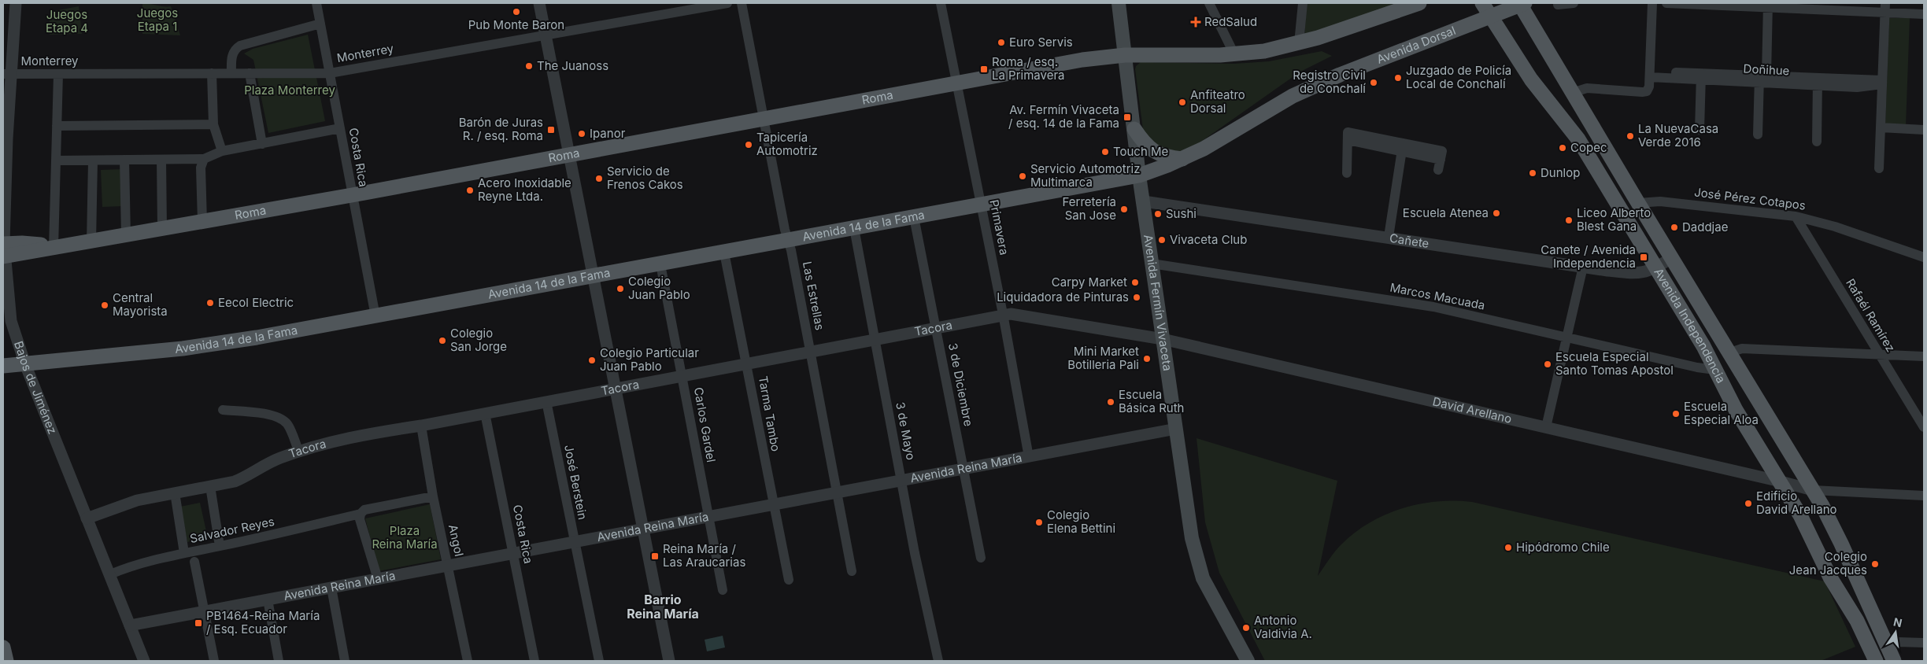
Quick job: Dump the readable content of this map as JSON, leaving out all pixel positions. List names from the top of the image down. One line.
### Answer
{"streets":{"main road":["Avenida Dorsal","Roma","Avenida 14 de la Fama","Avenida Fermín Vivaceta","Avenida Independencia"],"street":["Monterrey","Doñihue","Costa Rica","José Pérez Cotapos","Primavera","Cañete","Las Estrellas","Marcos Macuada","Rafaél Ramírez","Tacora","3 de Diciembre","Bajos de Jiménez","David Arellano","Tarma Tambo","Carlos Gardel","3 de Mayo","Avenida Reina María","José Berstein","Salvador Reyes","Angol"]},"crossings":[["Avenida Dorsal","Avenida 14 de la Fama"],["Avenida Dorsal","Avenida Fermín Vivaceta"],["Avenida Dorsal","Avenida Independencia"],["Monterrey","Costa Rica"],["Monterrey","Bajos de Jiménez"],["Doñihue","Avenida Independencia"],["Roma","Costa Rica"],["Roma","Primavera"],["Roma","Las Estrellas"],["Roma","Avenida Fermín Vivaceta"],["Roma","Bajos de Jiménez"],["Costa Rica","Avenida 14 de la Fama"],["Costa Rica","Tacora"],["Costa Rica","Avenida Reina María"],["José Pérez Cotapos","Rafaél Ramírez"],["José Pérez Cotapos","Avenida Independencia"],["Avenida 14 de la Fama","Primavera"],["Avenida 14 de la Fama","Las Estrellas"],["Avenida 14 de la Fama","Avenida Fermín Vivaceta"],["Avenida 14 de la Fama","3 de Diciembre"],["Avenida 14 de la Fama","Bajos de Jiménez"],["Avenida 14 de la Fama","Tarma Tambo"],["Avenida 14 de la Fama","Carlos Gardel"],["Avenida 14 de la Fama","3 de Mayo"],["Primavera","Tacora"],["Primavera","Avenida Reina María"],["Cañete","Avenida Fermín Vivaceta"],["Cañete","Avenida Independencia"],["Las Estrellas","Tacora"],["Las Estrellas","Avenida Reina María"],["Marcos Macuada","Avenida Fermín Vivaceta"],["Marcos Macuada","Avenida Independencia"],["Avenida Fermín Vivaceta","Tacora"],["Avenida Fermín Vivaceta","David Arellano"],["Avenida Fermín Vivaceta","Avenida Reina María"],["Avenida Independencia","David Arellano"],["Tacora","3 de Diciembre"],["Tacora","Bajos de Jiménez"],["Tacora","David Arellano"],["Tacora","Tarma Tambo"],["Tacora","Carlos Gardel"],["Tacora","3 de Mayo"],["Tacora","José Berstein"],["Tacora","Angol"],["3 de Diciembre","Avenida Reina María"],["Bajos de Jiménez","Avenida Reina María"],["Bajos de Jiménez","Salvador Reyes"],["Tarma Tambo","Avenida Reina María"],["Carlos Gardel","Avenida Reina María"],["3 de Mayo","Avenida Reina María"],["Avenida Reina María","José Berstein"],["Avenida Reina María","Angol"],["Salvador Reyes","Angol"]],"districts":["Barrio Reina María"],"parks":["Juegos Etapa 1","Juegos Etapa 4","Plaza Monterrey","Plaza Reina María"],"places":{"other":["Pub Monte Baron","Euro Servis","The Juanoss","Juzgado de Policía Local de Conchalí","Registro Civil de Conchalí","Anfiteatro Dorsal","Ipanor","La NuevaCasa Verde 2016","Tapicería Automotriz","Copec","Touch Me","Dunlop","Servicio Automotriz Multimarca","Servicio de Frenos Cakos","Acero Inoxidable Reyne Ltda.","Ferretería San Jose","Escuela Atenea","Sushi","Liceo Alberto Blest Gana","Daddjae","Vivaceta Club","Carpy Market","Colegio Juan Pablo","Liquidadora de Pinturas","Eecol Electric","Central Mayorista","Colegio San Jorge","Mini Market Botilleria Pali","Colegio Particular Juan Pablo","Escuela Especial Santo Tomas Apostol","Escuela Básica Ruth","Escuela Especial Aloa","Edificio David Arellano","Colegio Elena Bettini","Hipódromo Chile","Colegio Jean Jacques","Antonio Valdivia A."],"health":["RedSalud"],"transit":["Roma / esq. La Primavera","Av. Fermín Vivaceta / esq. 14 de la Fama","Barón de Juras R. / esq. Roma","Canete / Avenida Independencia","Reina María / Las Araucarias","PB1464-Reina María / Esq. Ecuador"]},"north":"top"}
